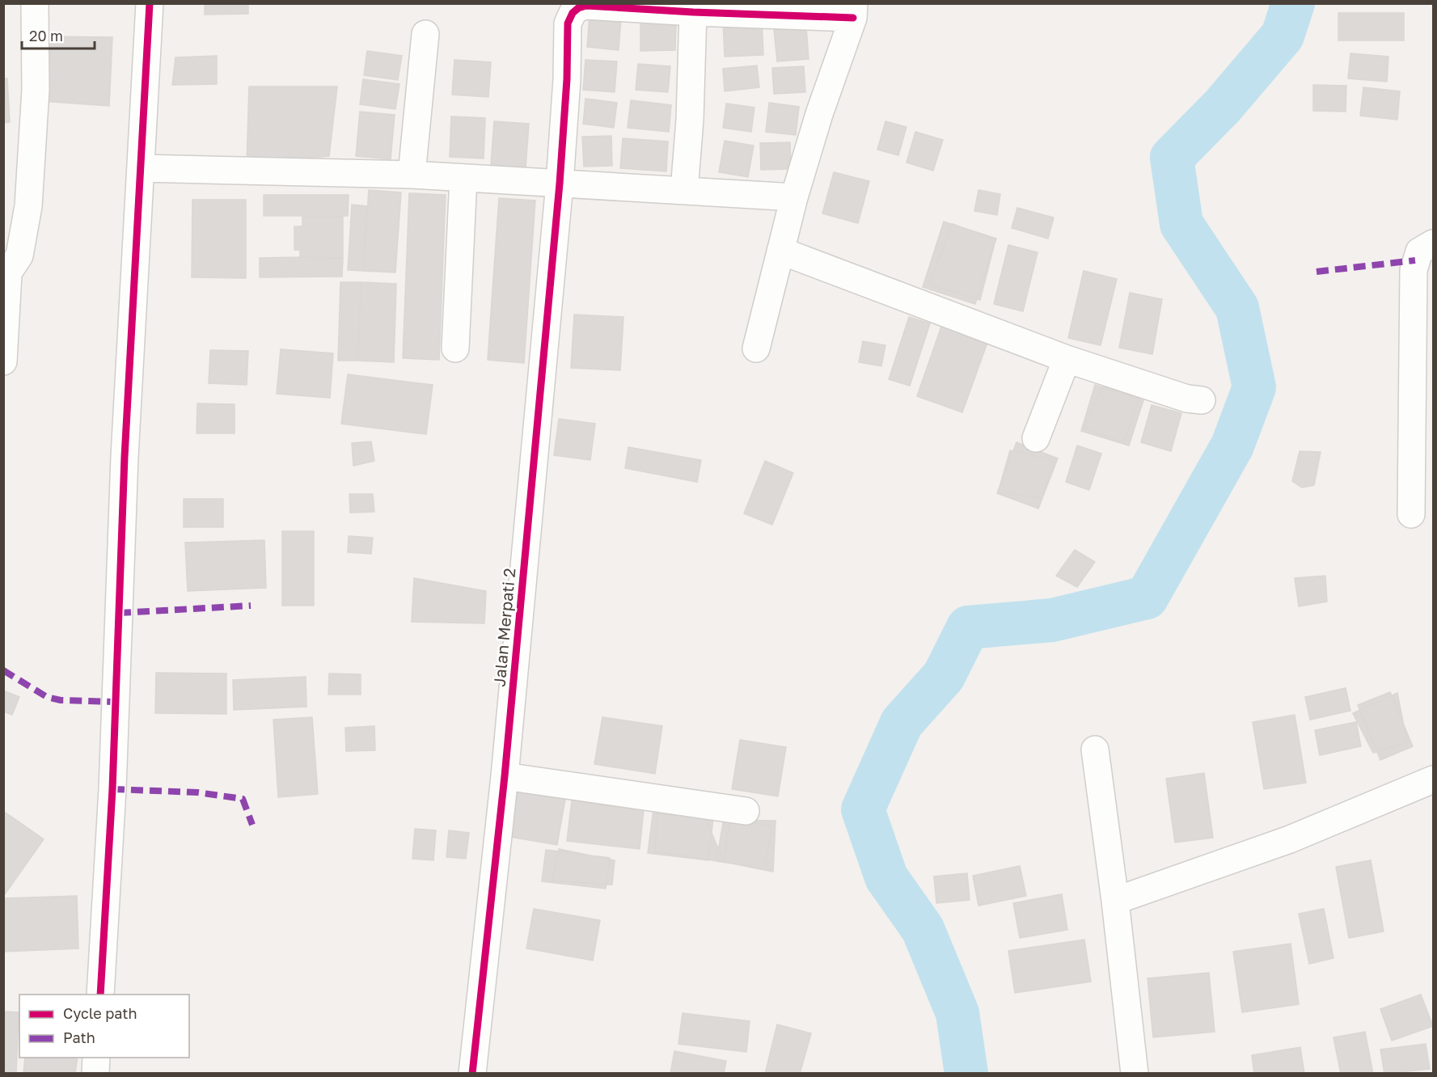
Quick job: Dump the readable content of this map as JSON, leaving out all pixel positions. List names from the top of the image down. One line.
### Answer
{"streets":{"street":["Jalan Merpati 2"]},"legend":["Cycle path","Path"],"scale_bar":"20 m"}
